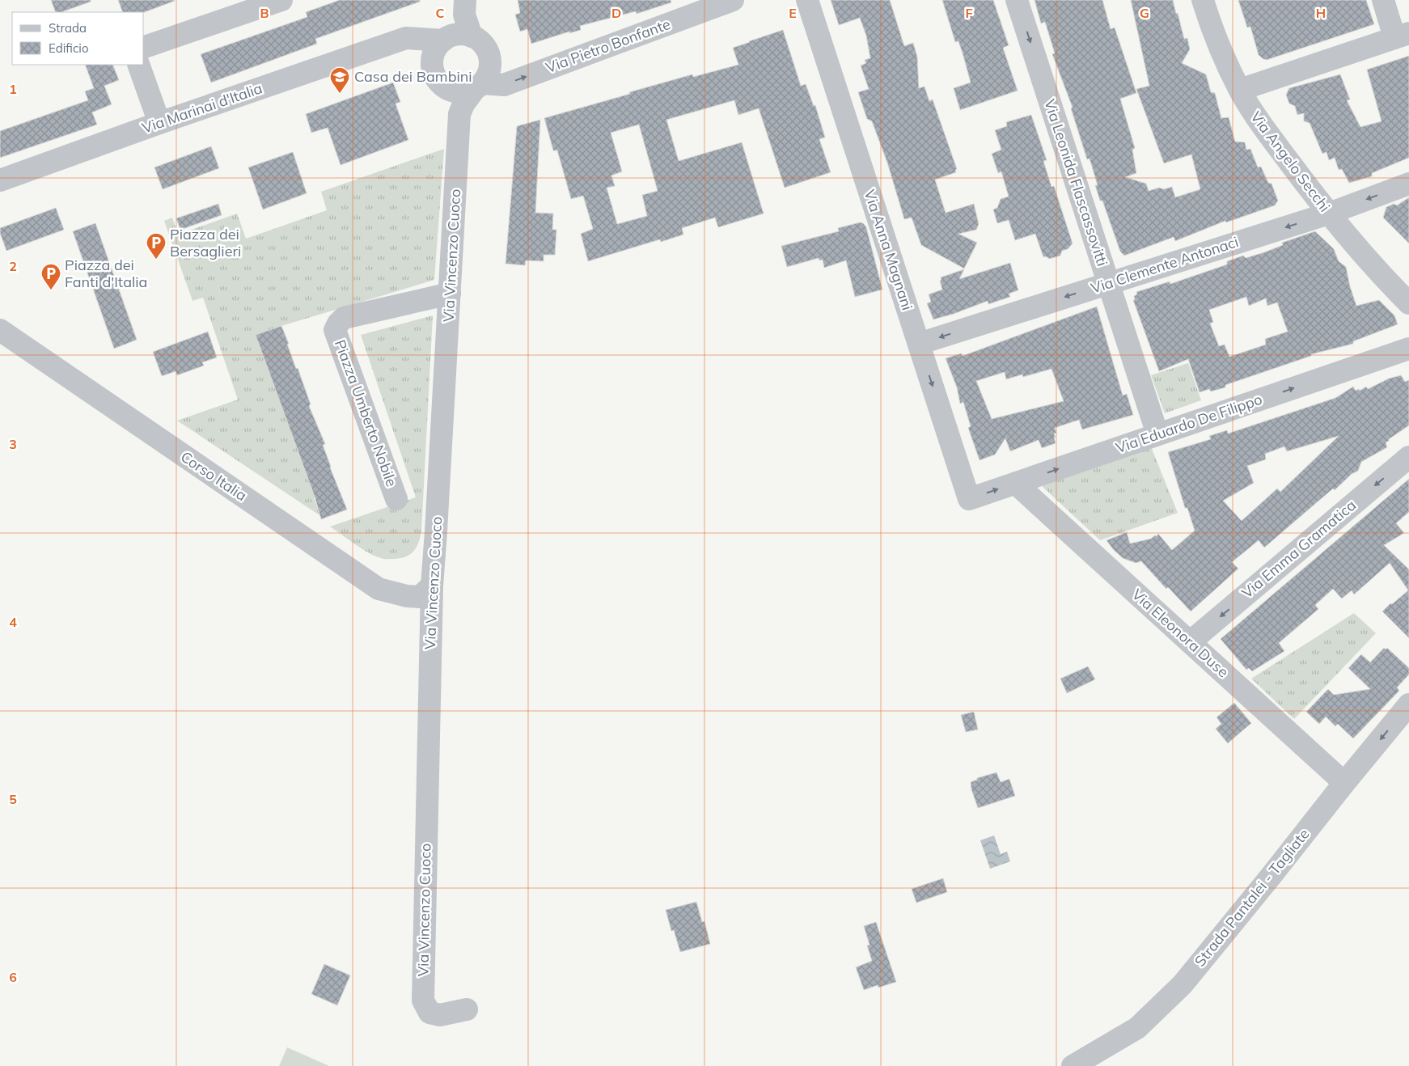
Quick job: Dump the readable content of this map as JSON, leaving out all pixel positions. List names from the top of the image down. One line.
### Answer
{"streets":{"street":["Via Pietro Bonfante","Via Marinai d'Italia","Via Angelo Secchi","Via Leonida Flascassovitti","Via Anna Magnani","Via Vincenzo Cuoco","Via Clemente Antonaci","Piazza Umberto Nobile","Via Eduardo De Filippo","Corso Italia","Via Emma Gramatica","Via Eleonora Duse","Strada Pantalei - Tagliate"]},"crossings":[["Via Pietro Bonfante","Via Marinai d'Italia"],["Via Pietro Bonfante","Via Vincenzo Cuoco"],["Via Marinai d'Italia","Via Vincenzo Cuoco"],["Via Angelo Secchi","Via Clemente Antonaci"],["Via Leonida Flascassovitti","Via Clemente Antonaci"],["Via Leonida Flascassovitti","Via Eduardo De Filippo"],["Via Anna Magnani","Via Clemente Antonaci"],["Via Anna Magnani","Via Eduardo De Filippo"],["Via Vincenzo Cuoco","Piazza Umberto Nobile"],["Via Vincenzo Cuoco","Corso Italia"],["Via Eduardo De Filippo","Via Eleonora Duse"],["Via Emma Gramatica","Via Eleonora Duse"],["Via Eleonora Duse","Strada Pantalei - Tagliate"]],"one_way":["Via Pietro Bonfante","Via Leonida Flascassovitti","Via Clemente Antonaci","Via Eduardo De Filippo","Via Emma Gramatica"],"places":{"school or university":["Casa dei Bambini"],"parking":["Piazza dei Bersaglieri","Piazza dei Fanti d'Italia"]},"legend":["Strada","Edificio"],"grid":{"columns":["B","C","D","E","F","G","H"],"rows":["1","2","3","4","5","6"]}}
